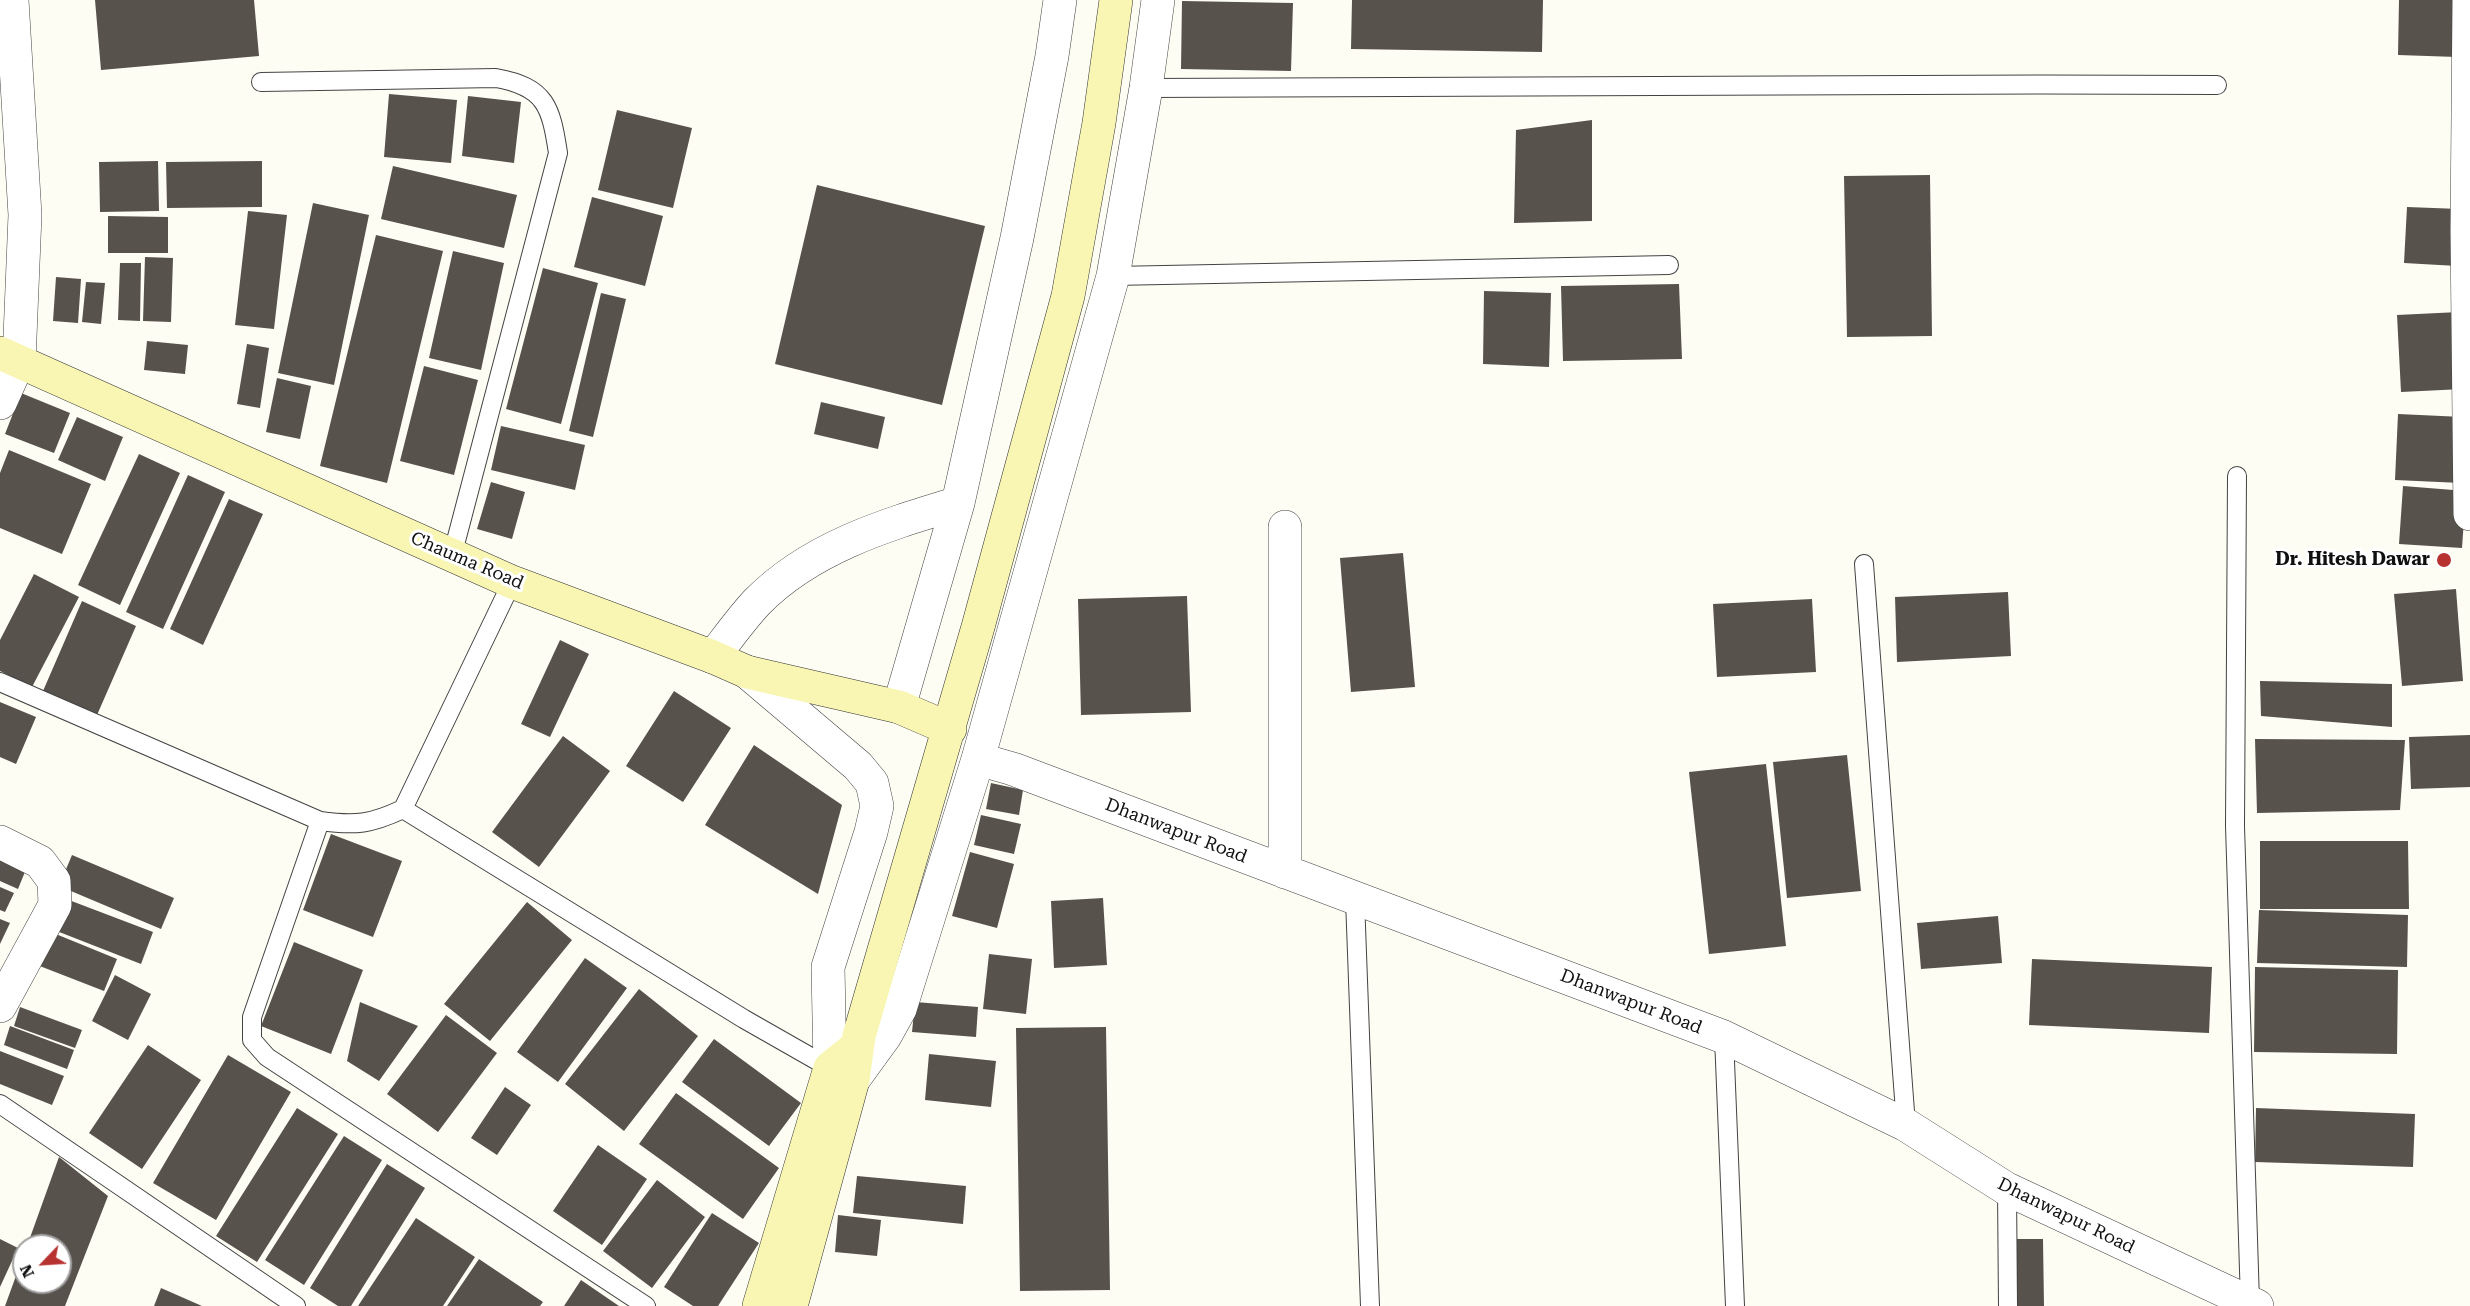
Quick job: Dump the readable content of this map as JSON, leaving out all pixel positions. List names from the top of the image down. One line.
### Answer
{"streets":{"street":["Chauma Road","Dhanwapur Road"]},"places":["Dr. Hitesh Dawar"],"north":"bottom left"}
